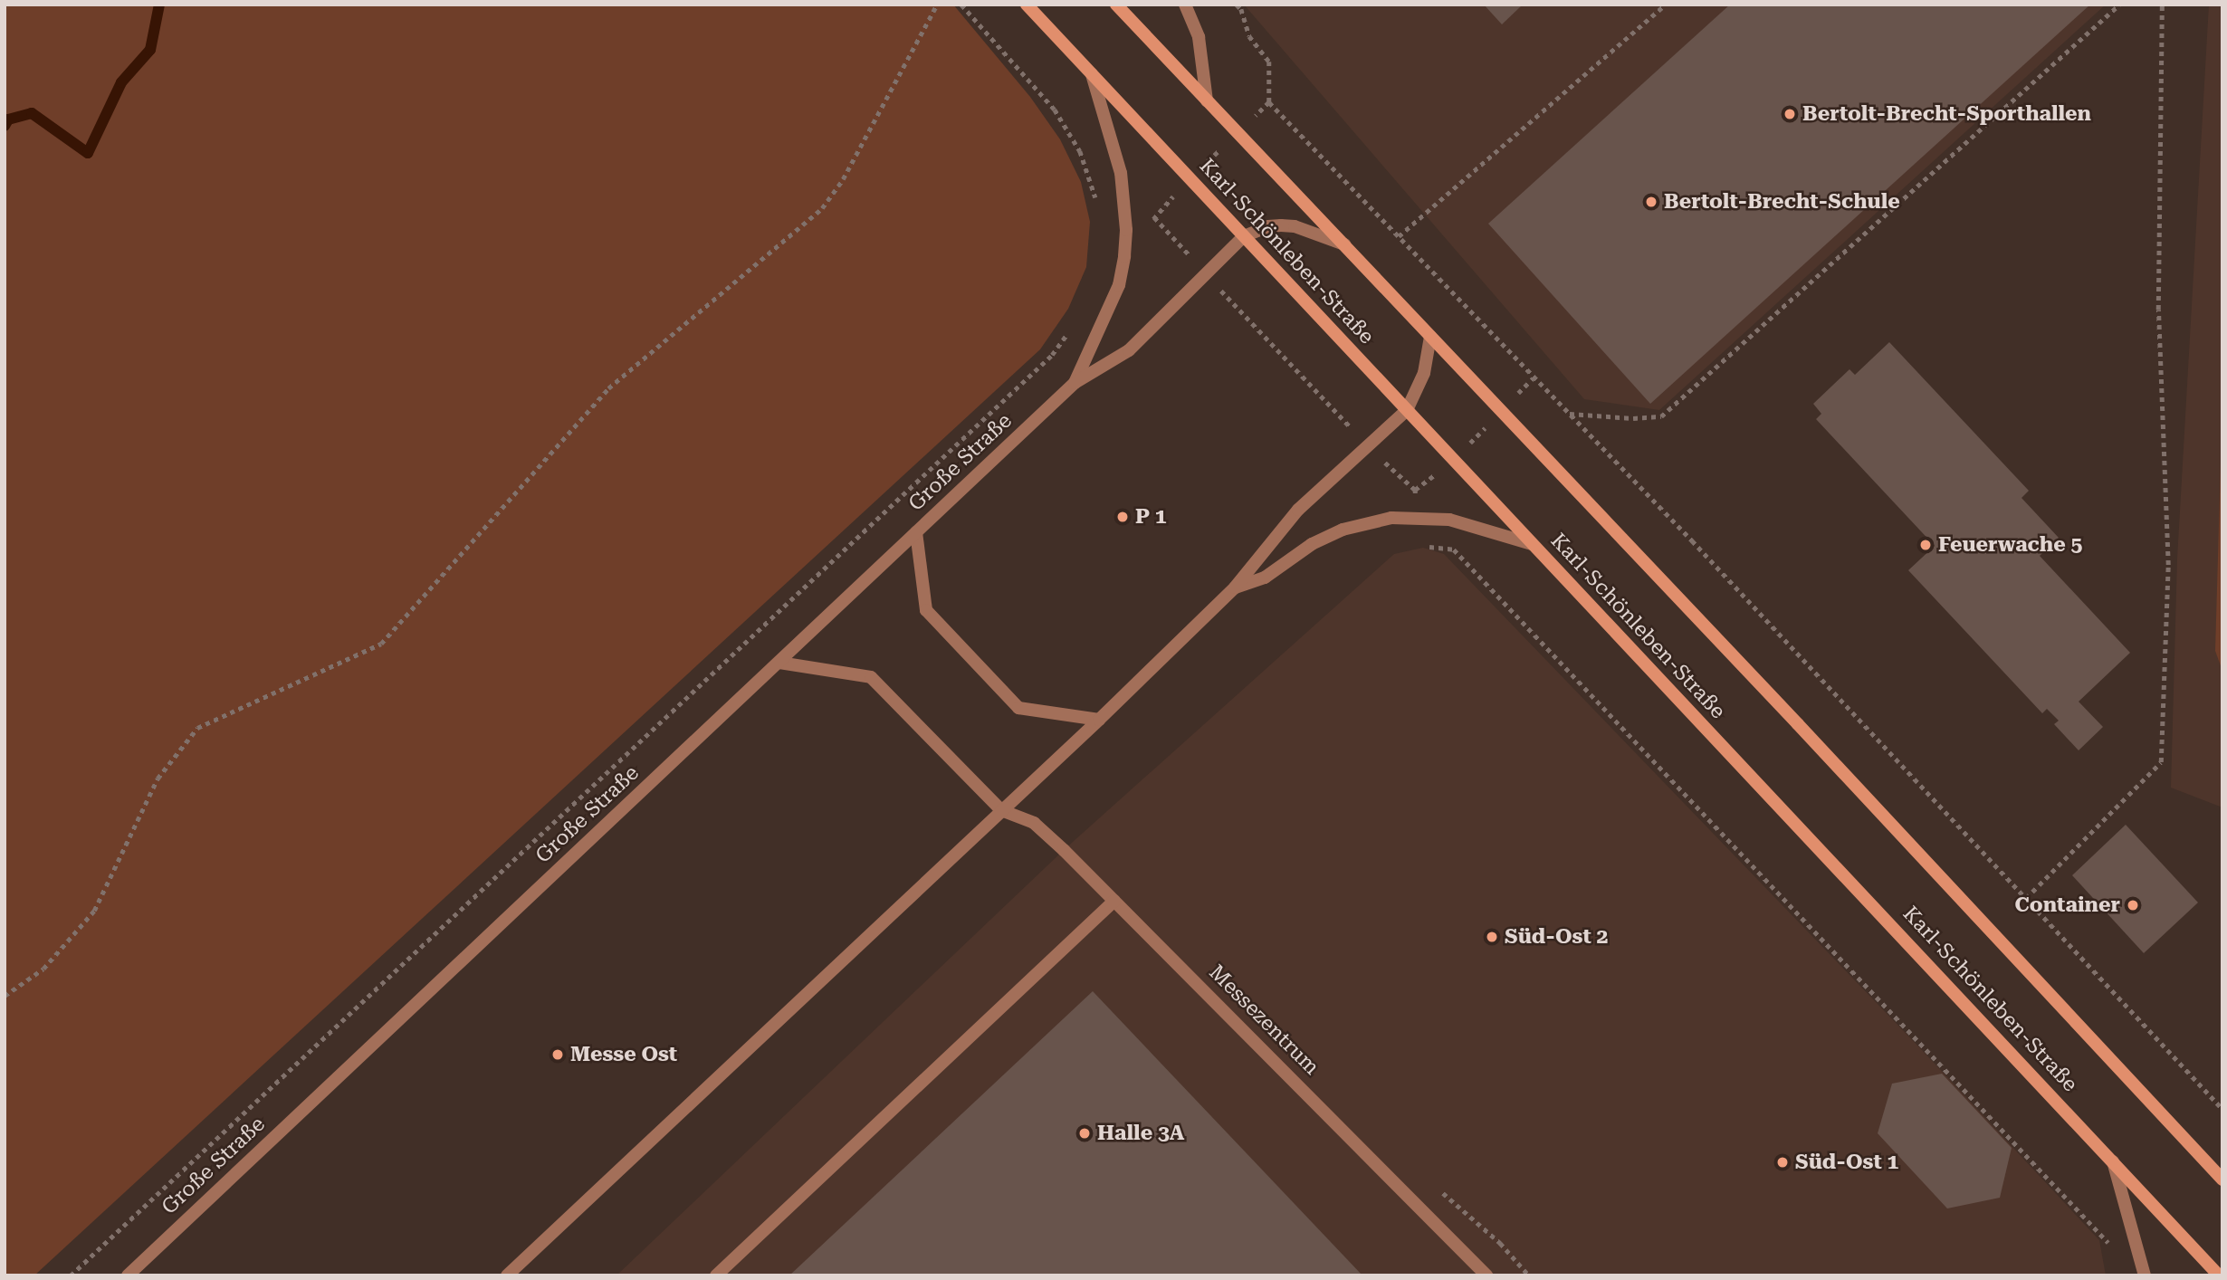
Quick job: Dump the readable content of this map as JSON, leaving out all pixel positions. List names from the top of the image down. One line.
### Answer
{"streets":{"main road":["Karl-Schönleben-Straße"],"lane":["Große Straße","Messezentrum"]},"crossings":[["Karl-Schönleben-Straße","Große Straße"]],"places":["Bertolt-Brecht-Sporthallen","Bertolt-Brecht-Schule","P 1","Feuerwache 5","Container","Süd-Ost 2","Messe Ost","Halle 3A","Süd-Ost 1"]}
